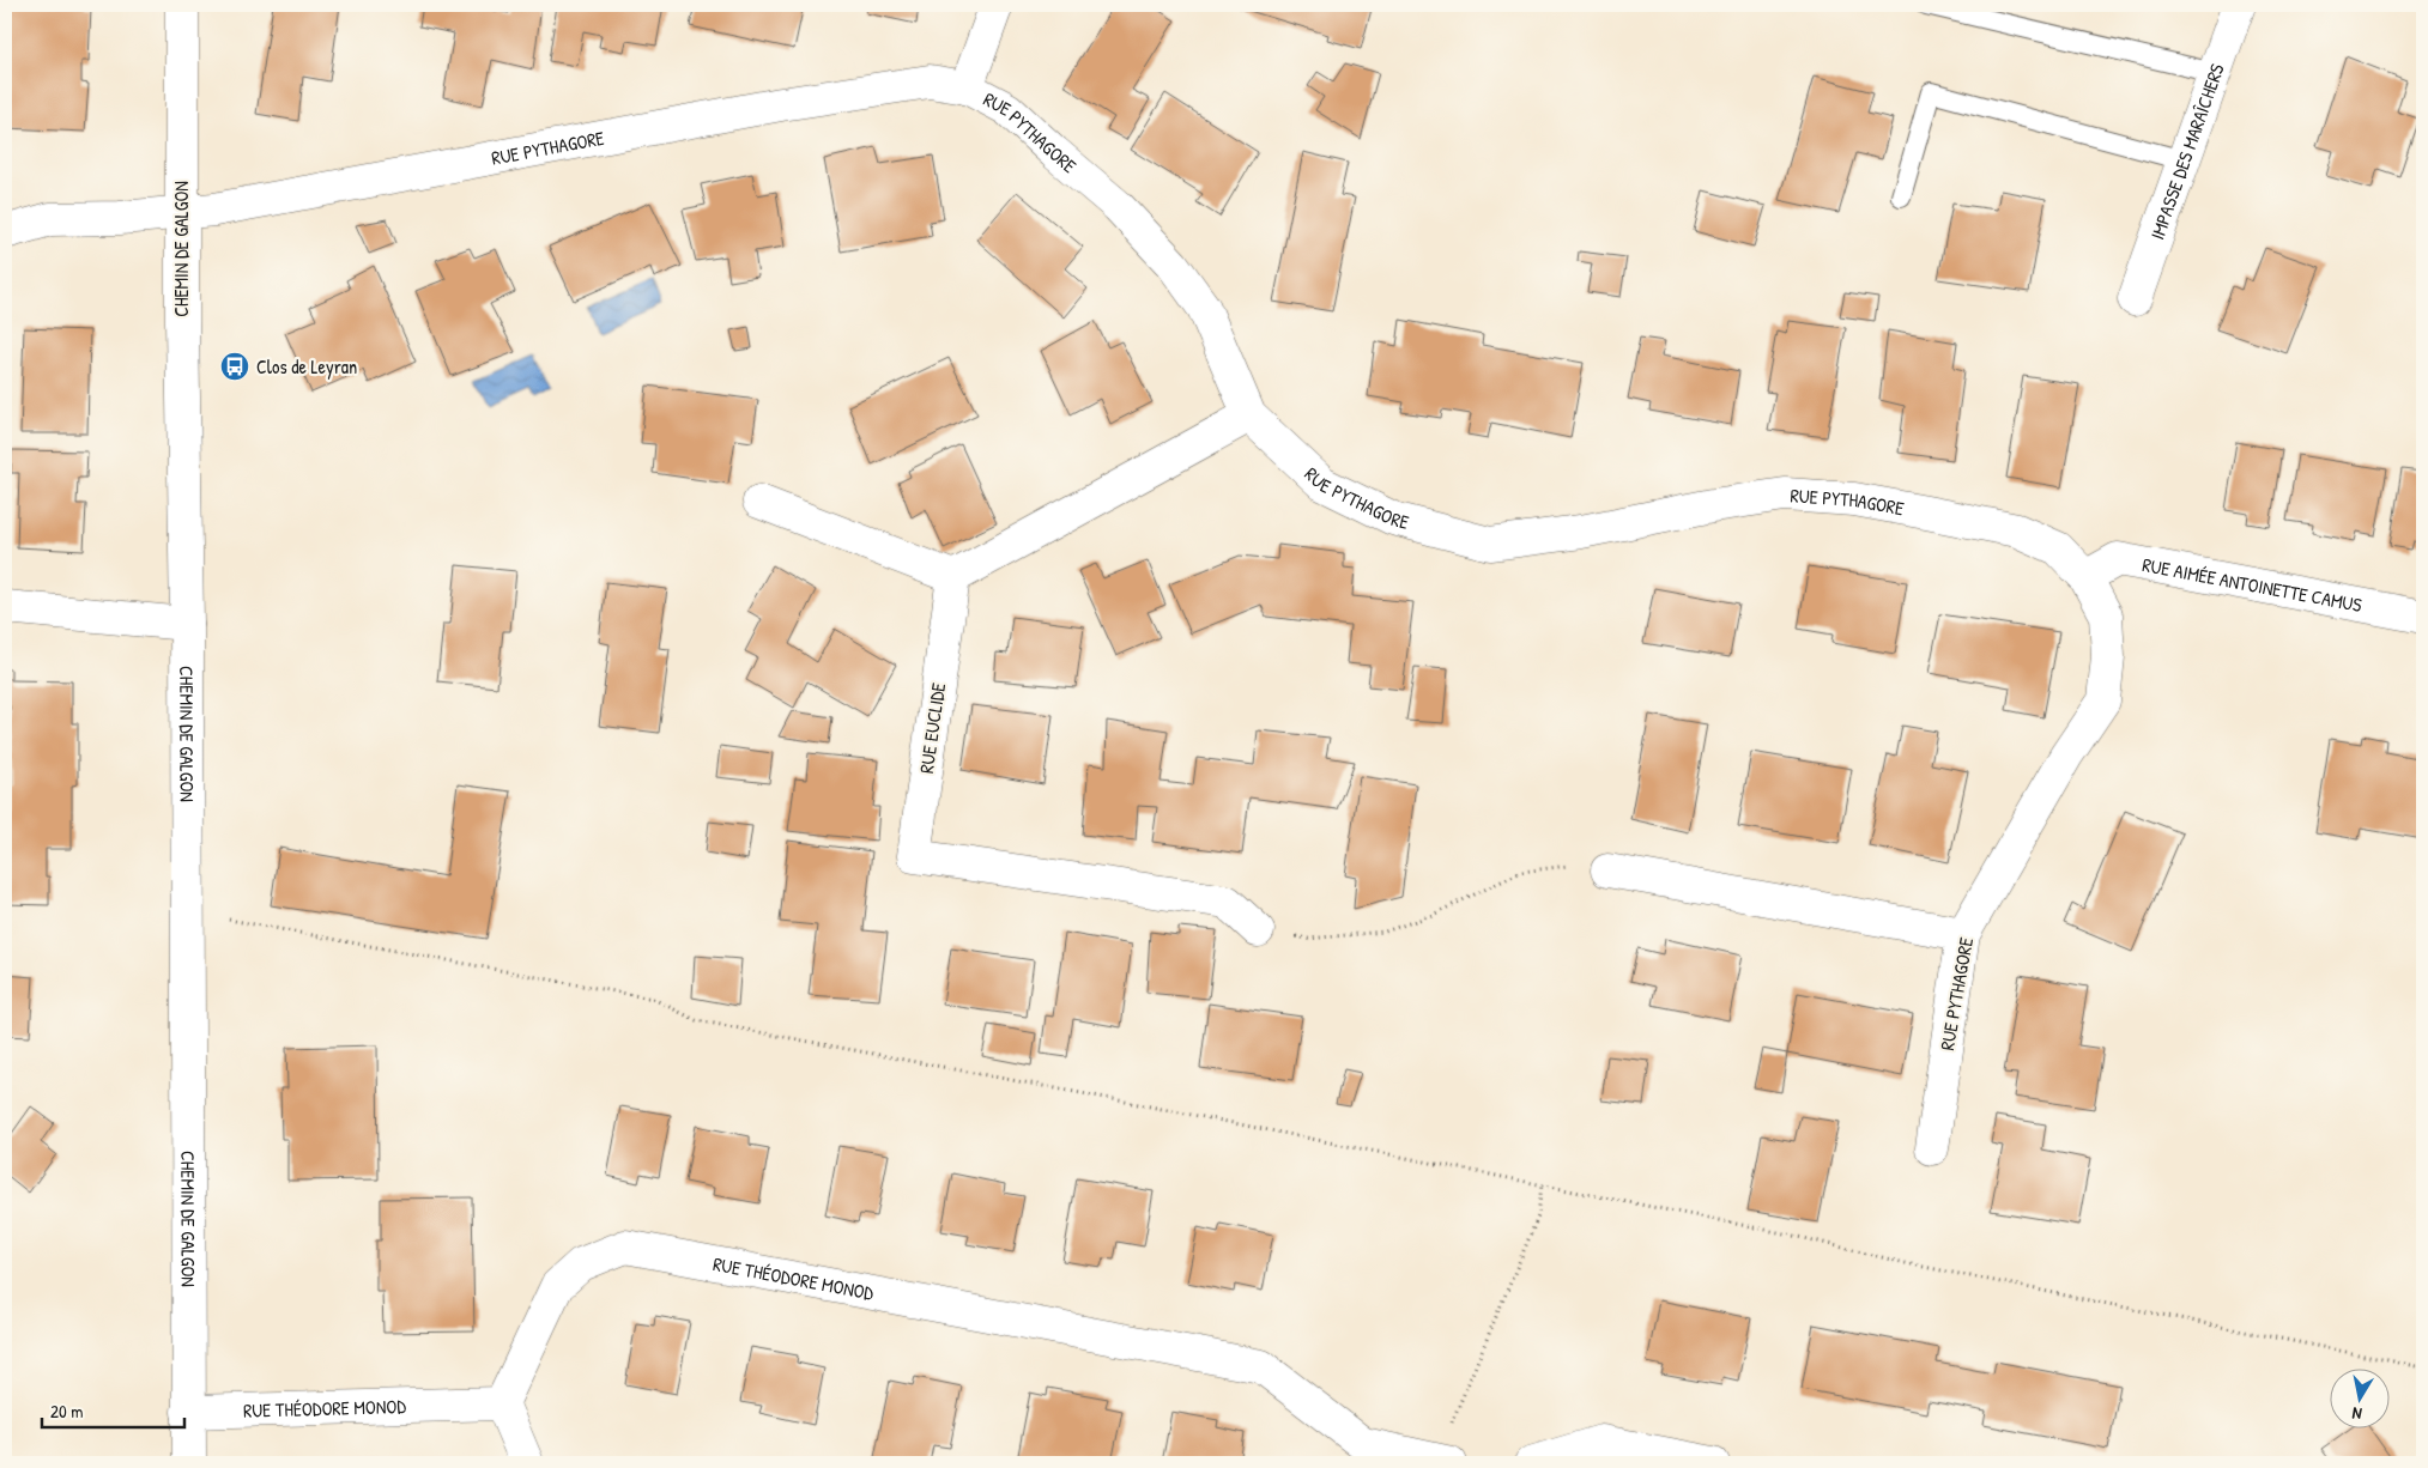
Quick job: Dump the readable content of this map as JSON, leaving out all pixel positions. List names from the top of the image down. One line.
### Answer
{"streets":{"street":["RUE PYTHAGORE","IMPASSE DES MARAÎCHERS","CHEMIN DE GALGON","RUE AIMÉE ANTOINETTE CAMUS","RUE EUCLIDE","RUE THÉODORE MONOD"]},"crossings":[["RUE PYTHAGORE","CHEMIN DE GALGON"],["RUE PYTHAGORE","RUE AIMÉE ANTOINETTE CAMUS"],["CHEMIN DE GALGON","RUE THÉODORE MONOD"]],"places":{"bus stop":["Clos de Leyran"]},"scale_bar":"20 m","north":"bottom"}
